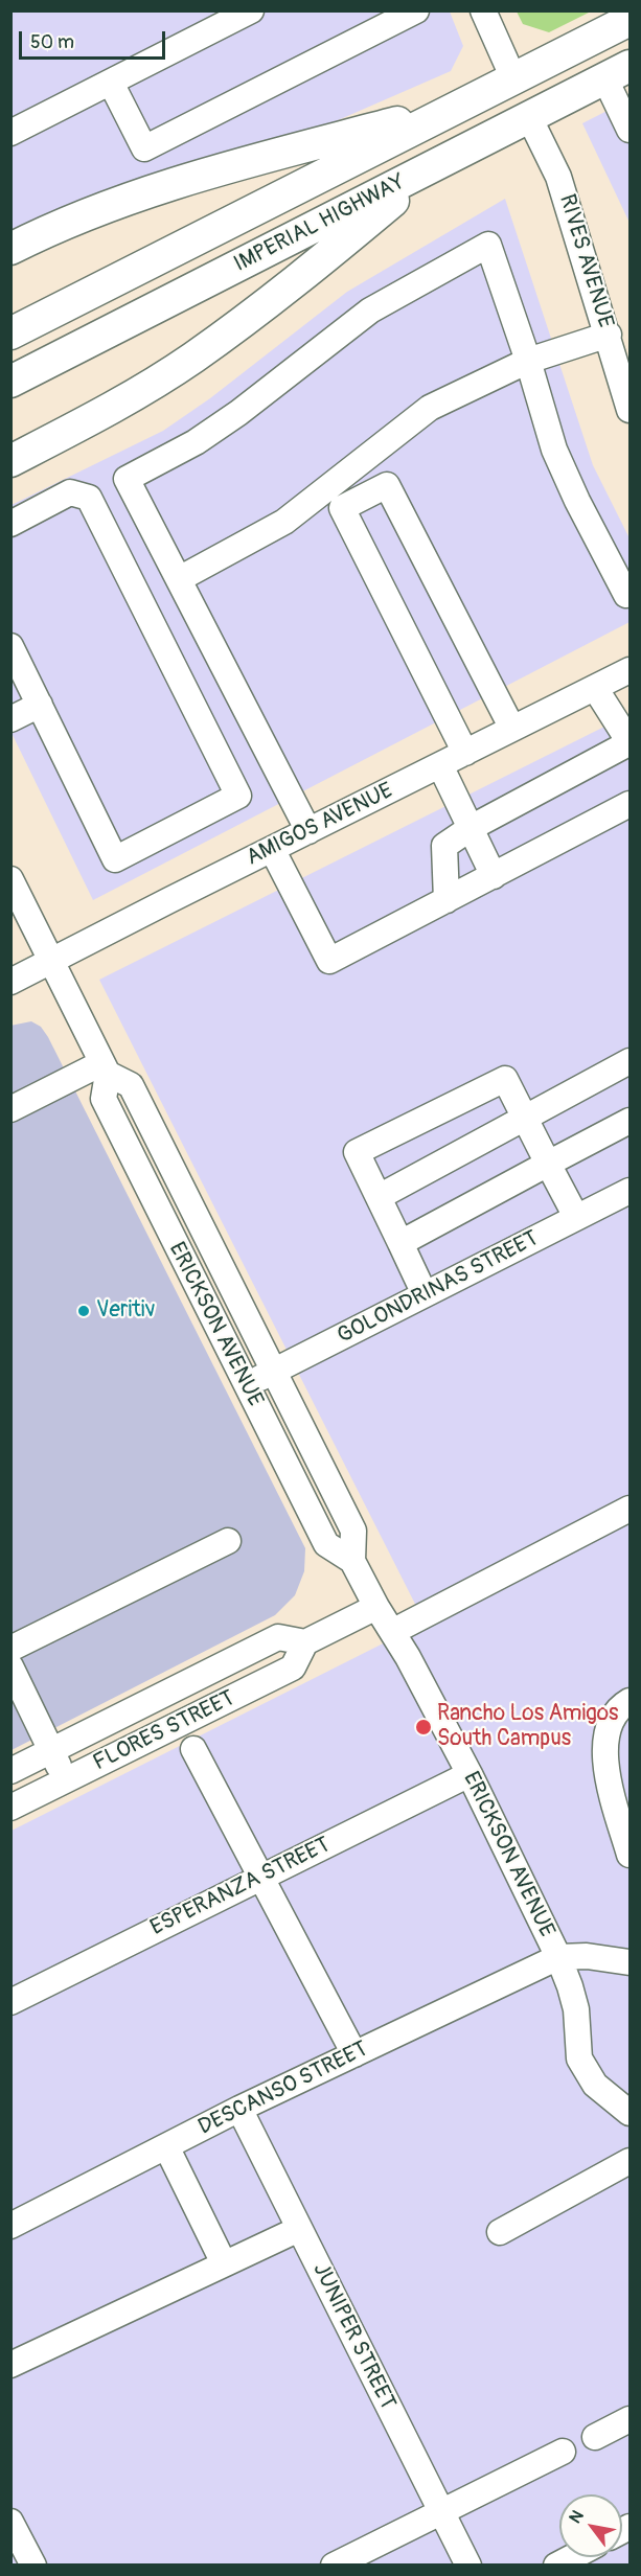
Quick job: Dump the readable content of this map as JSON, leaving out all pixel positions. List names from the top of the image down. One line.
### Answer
{"streets":{"main road":["IMPERIAL HIGHWAY"],"street":["RIVES AVENUE","AMIGOS AVENUE","GOLONDRINAS STREET","ERICKSON AVENUE","FLORES STREET","ESPERANZA STREET","DESCANSO STREET","JUNIPER STREET"]},"crossings":[["IMPERIAL HIGHWAY","RIVES AVENUE"],["GOLONDRINAS STREET","ERICKSON AVENUE"],["ERICKSON AVENUE","ESPERANZA STREET"],["ERICKSON AVENUE","DESCANSO STREET"],["DESCANSO STREET","JUNIPER STREET"]],"places":["Veritiv","Rancho Los Amigos South Campus"],"scale_bar":"50 m","north":"top left"}
